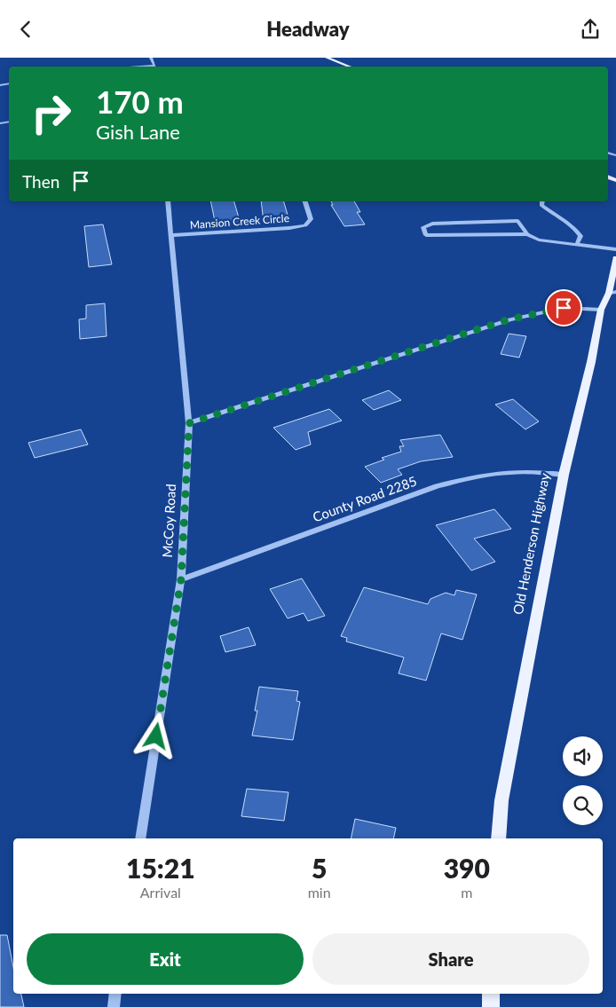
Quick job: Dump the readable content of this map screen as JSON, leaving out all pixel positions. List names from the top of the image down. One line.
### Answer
{"streets":{"main road":["Old Henderson Highway"],"street":["Mansion Creek Circle","County Road 2285","McCoy Road"]},"crossings":[["Mansion Creek Circle","McCoy Road"],["County Road 2285","McCoy Road"],["County Road 2285","Old Henderson Highway"]],"page":{"header":"Headway","turn":["170 m","Gish Lane"],"then":"Then","eta":["15:21","Arrival","5","min","390","m"],"buttons":["Exit","Share"]}}
